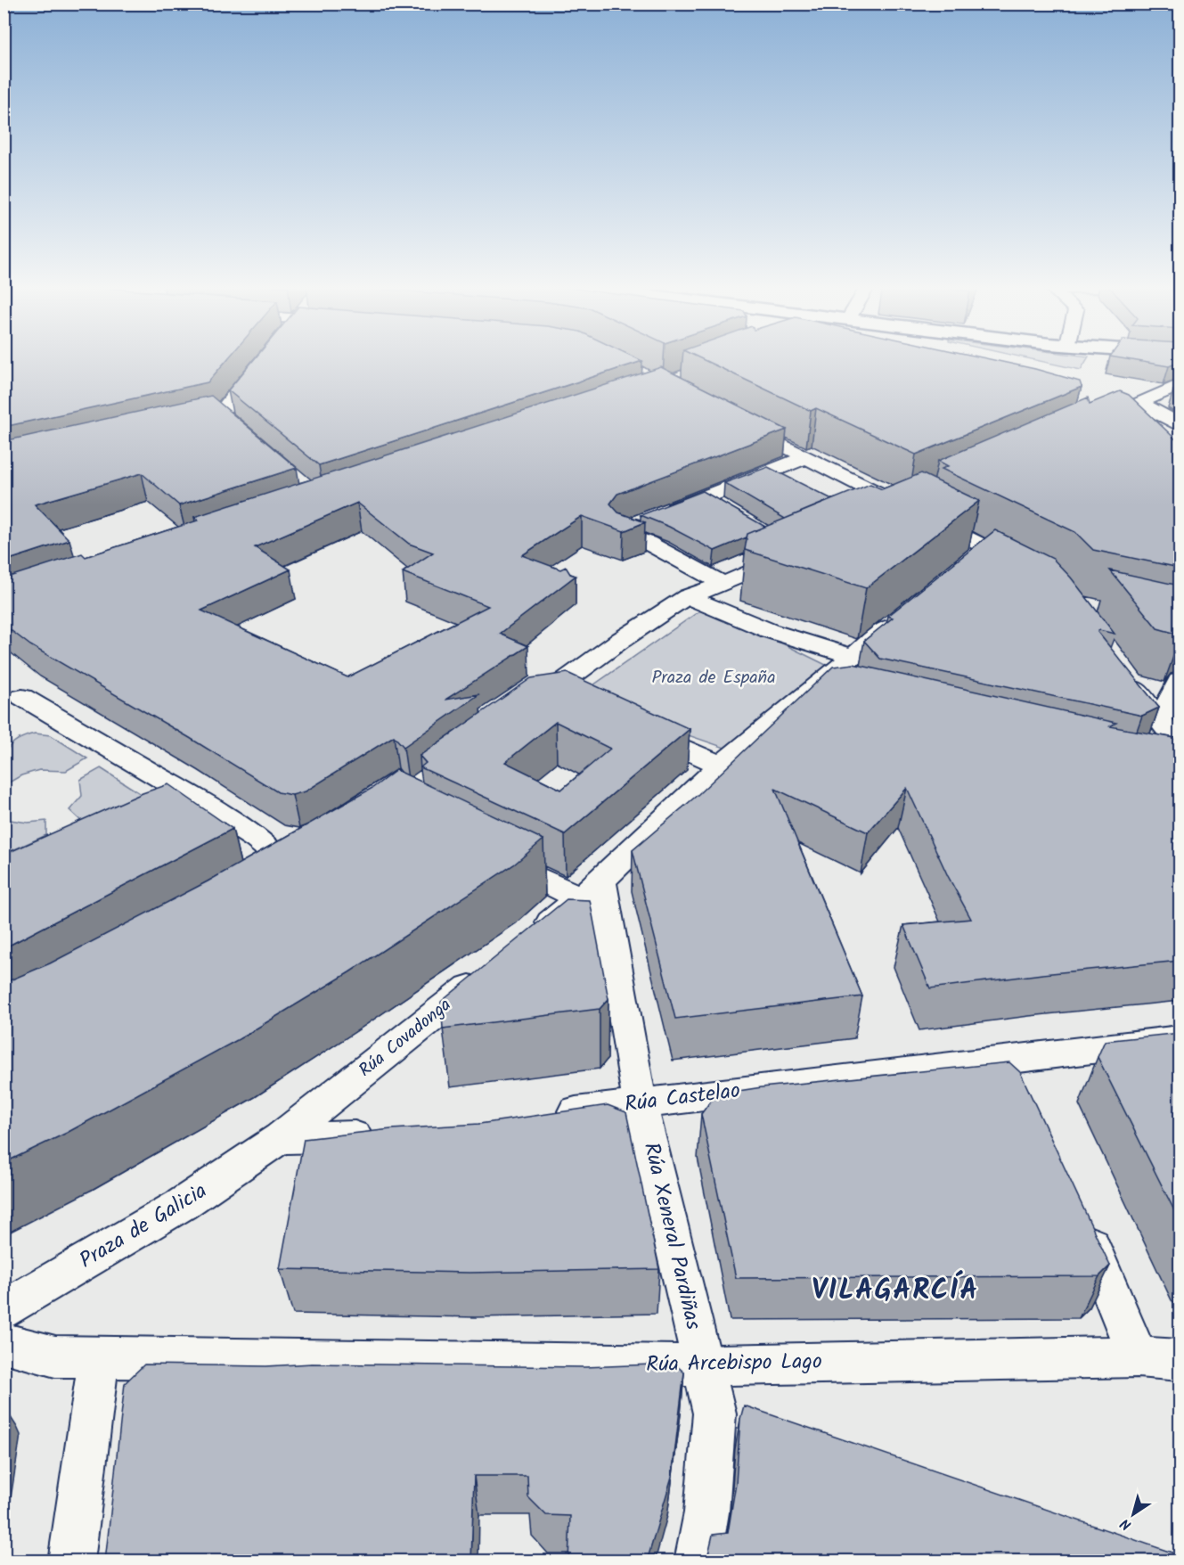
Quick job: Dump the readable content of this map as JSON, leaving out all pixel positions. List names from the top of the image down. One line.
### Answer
{"streets":{"street":["Rúa Covadonga","Rúa Castelao","Praza de Galicia","Rúa Xeneral Pardiñas","Rúa Arcebispo Lago"]},"crossings":[["Rúa Covadonga","Praza de Galicia"],["Rúa Castelao","Rúa Xeneral Pardiñas"],["Rúa Xeneral Pardiñas","Rúa Arcebispo Lago"]],"districts":["VILAGARCÍA"],"parks":["Praza de España"],"north":"bottom left"}
